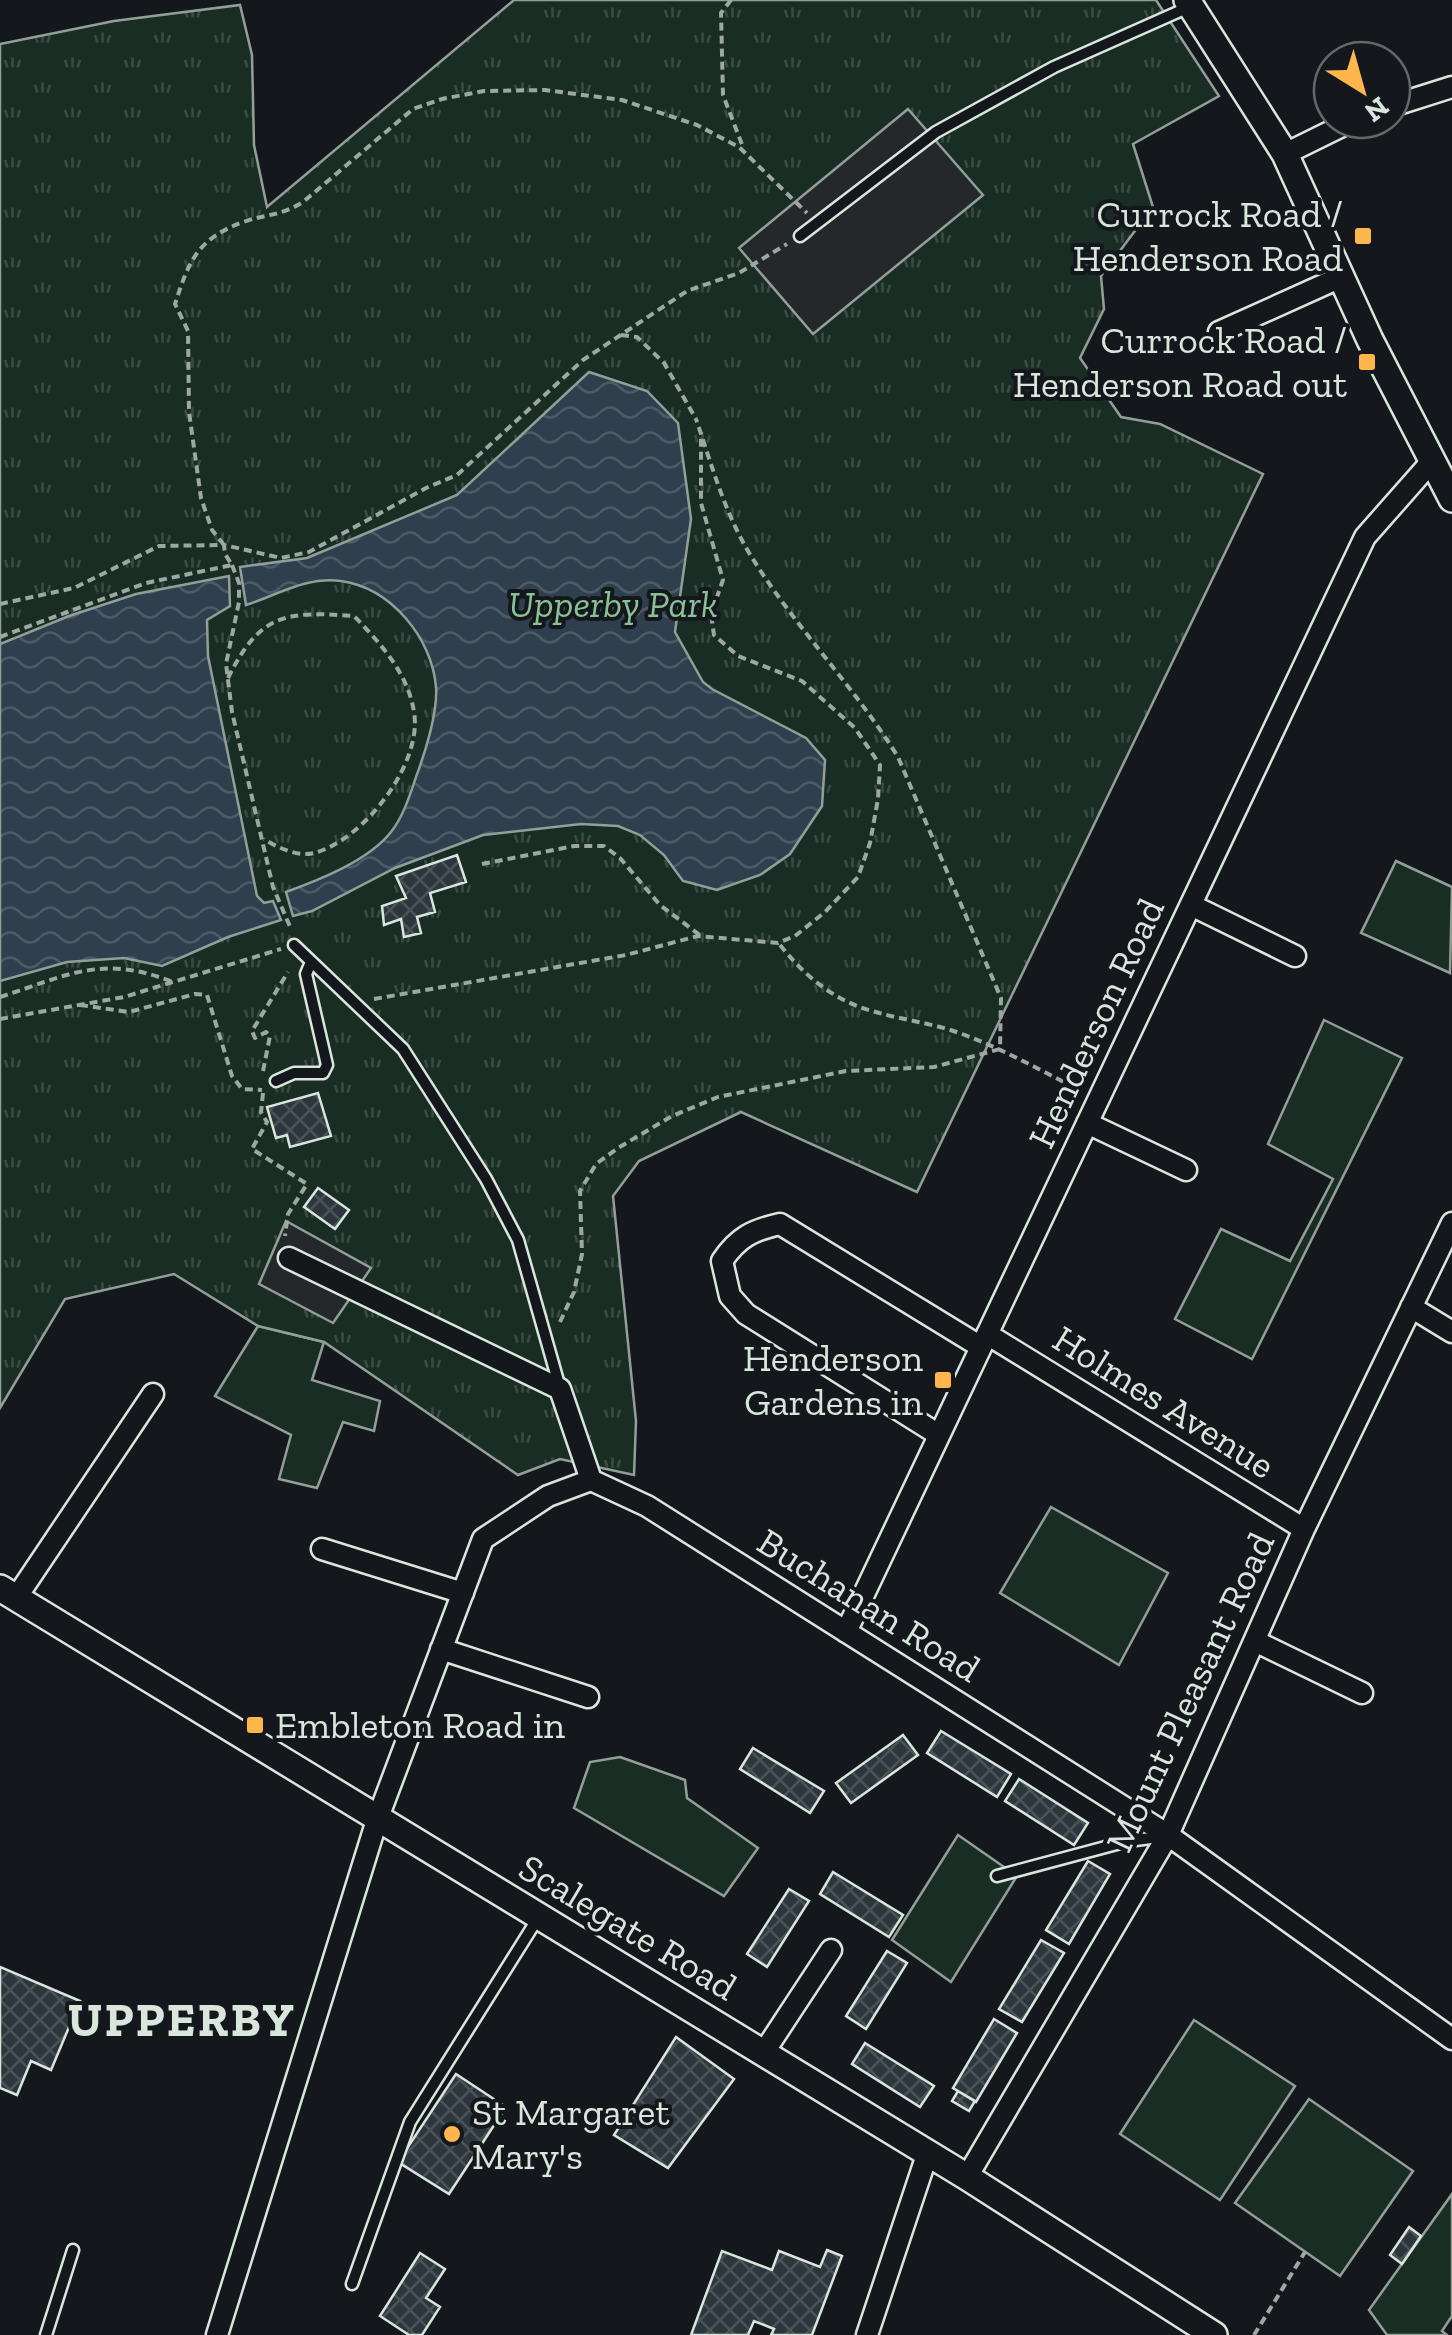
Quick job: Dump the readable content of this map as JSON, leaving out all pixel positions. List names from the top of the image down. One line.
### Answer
{"streets":{"street":["Henderson Road","Holmes Avenue","Buchanan Road","Mount Pleasant Road","Scalegate Road"]},"crossings":[["Henderson Road","Holmes Avenue"],["Henderson Road","Buchanan Road"],["Holmes Avenue","Mount Pleasant Road"],["Buchanan Road","Mount Pleasant Road"],["Mount Pleasant Road","Scalegate Road"]],"districts":["UPPERBY"],"parks":["Upperby Park"],"places":{"transit":["Currock Road / Henderson Road","Currock Road / Henderson Road out","Henderson Gardens in","Embleton Road in"],"other":["St Margaret Mary's"]},"north":"bottom right"}
